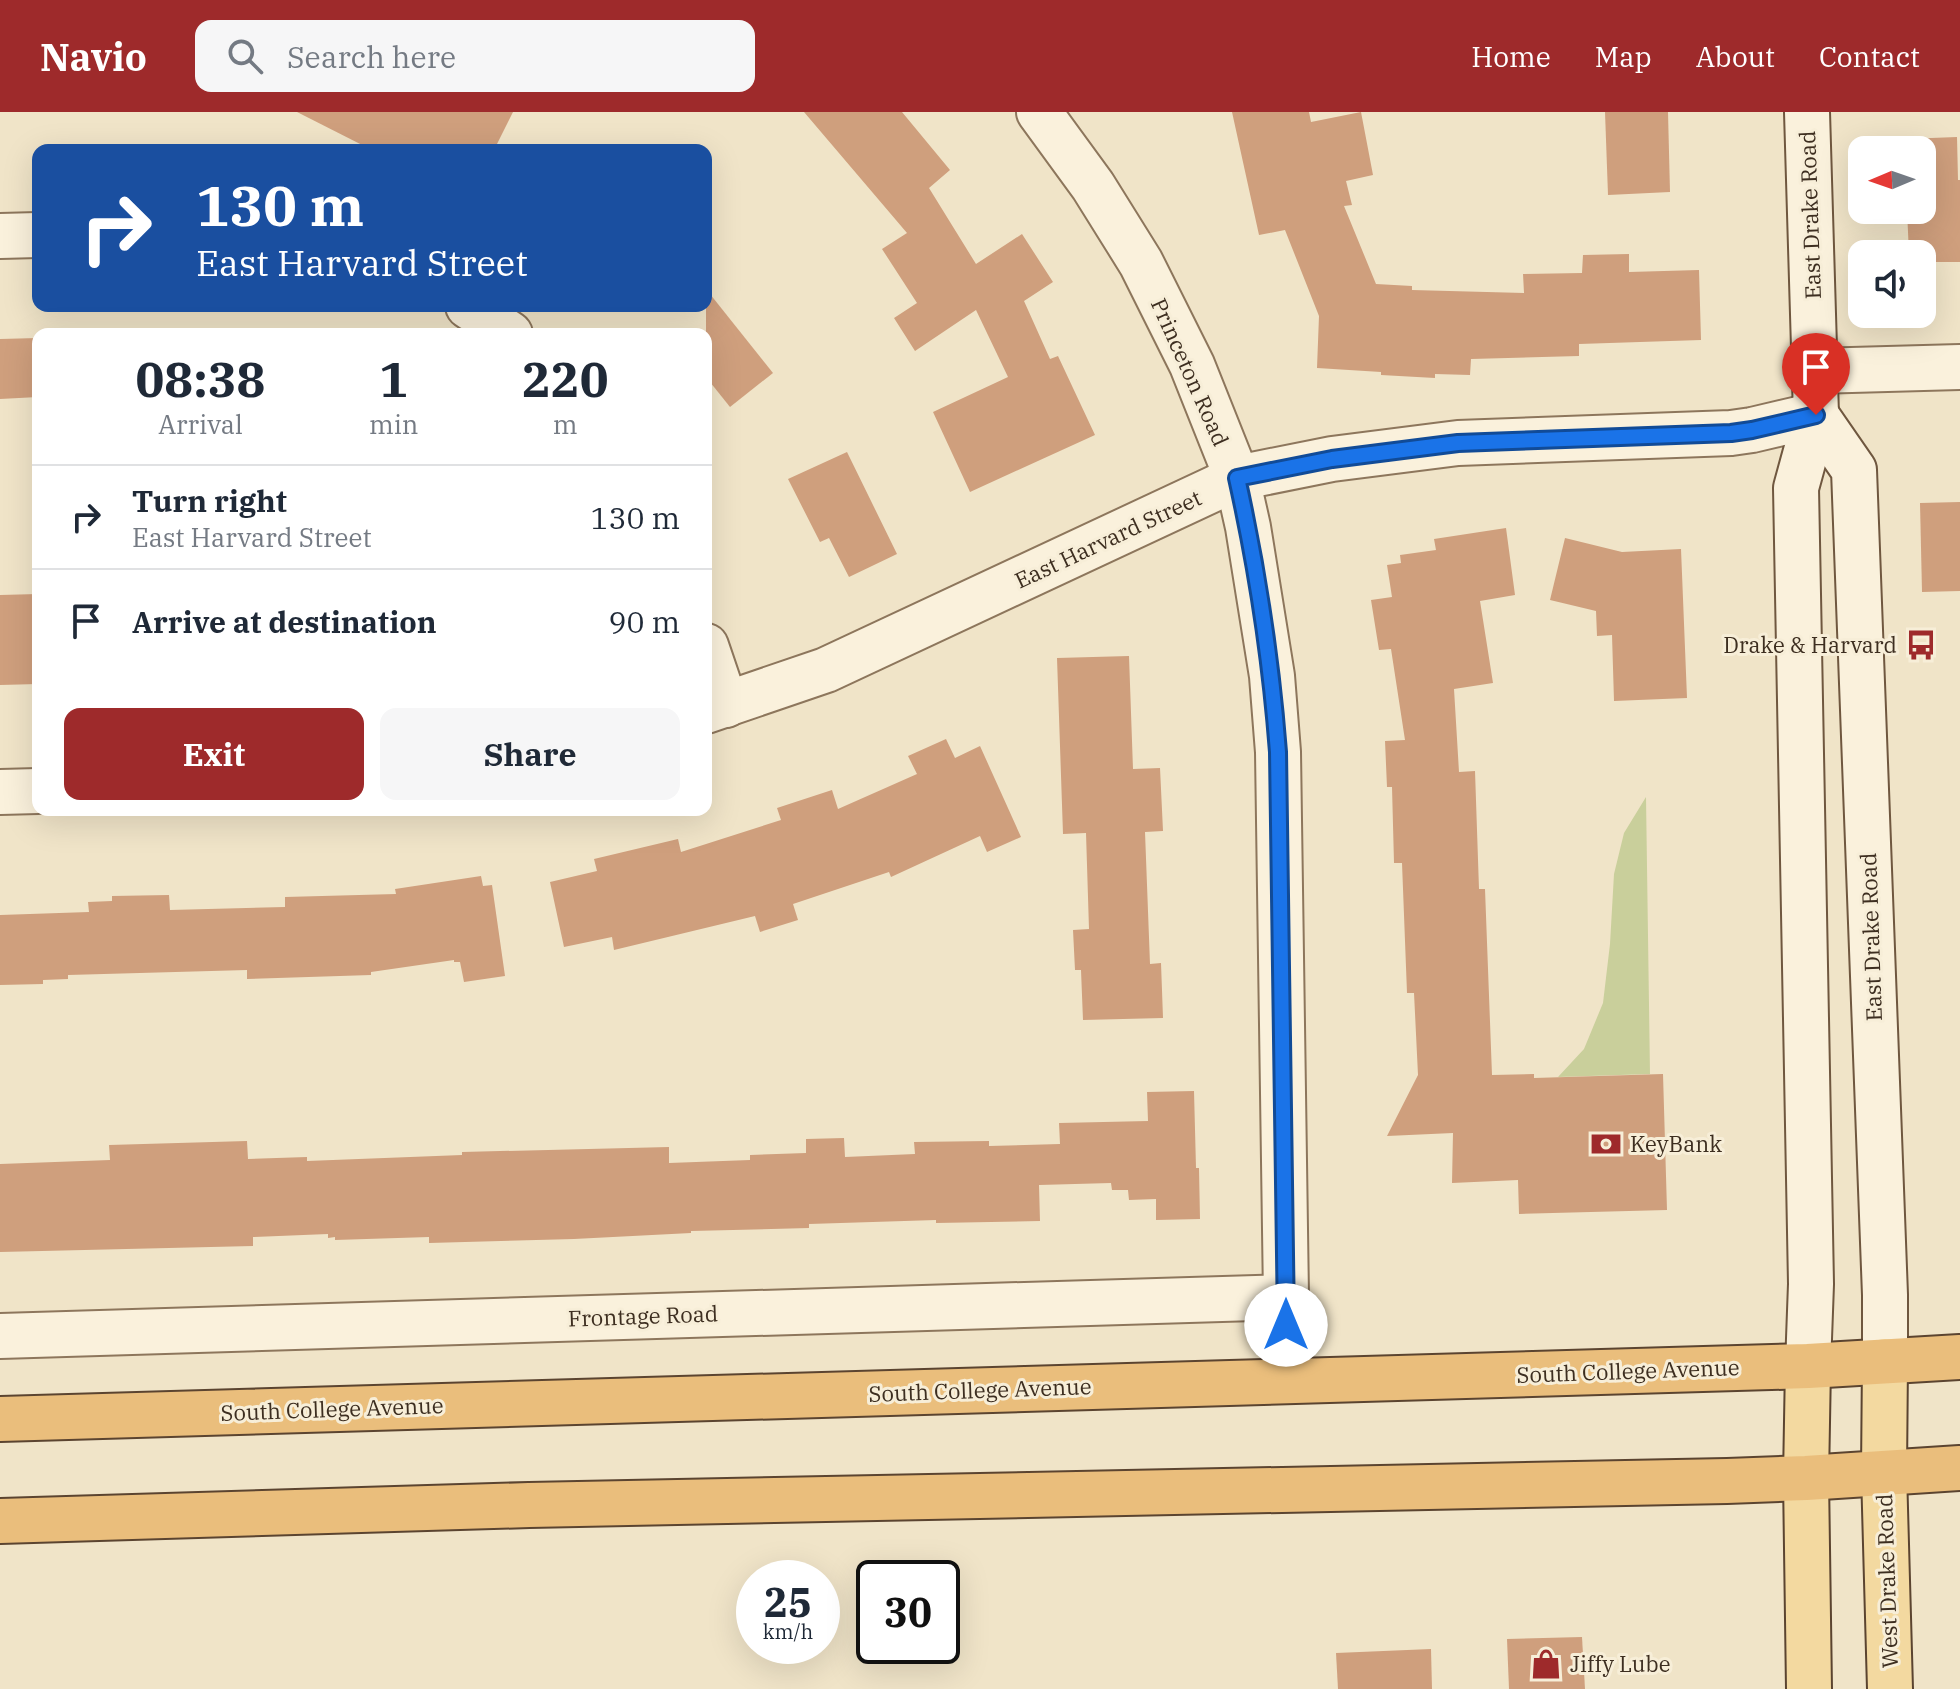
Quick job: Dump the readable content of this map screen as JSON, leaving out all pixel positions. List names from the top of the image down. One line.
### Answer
{"streets":{"highway":["South College Avenue"],"main road":["East Drake Road","West Drake Road"],"street":["Princeton Road","East Harvard Street","Frontage Road"]},"crossings":[["East Drake Road","East Harvard Street"],["East Drake Road","South College Avenue"],["East Drake Road","West Drake Road"],["Princeton Road","East Harvard Street"],["Princeton Road","Frontage Road"],["Princeton Road","South College Avenue"]],"places":{"bus stop":["Drake & Harvard"],"bank":["KeyBank"],"shop":["Jiffy Lube"]},"north":"left","page":{"header":"Navio","search":"Search here","nav":["Home","Map","About","Contact"],"turn":["130 m","East Harvard Street"],"eta":["08:38","Arrival","1","min","220","m"],"list":[{"name":"Turn right","note":"East Harvard Street","value":"130 m"},{"name":"Arrive at destination","value":"90 m"}],"buttons":["Exit","Share"],"speed":"25 km/h","limit":"30"}}
